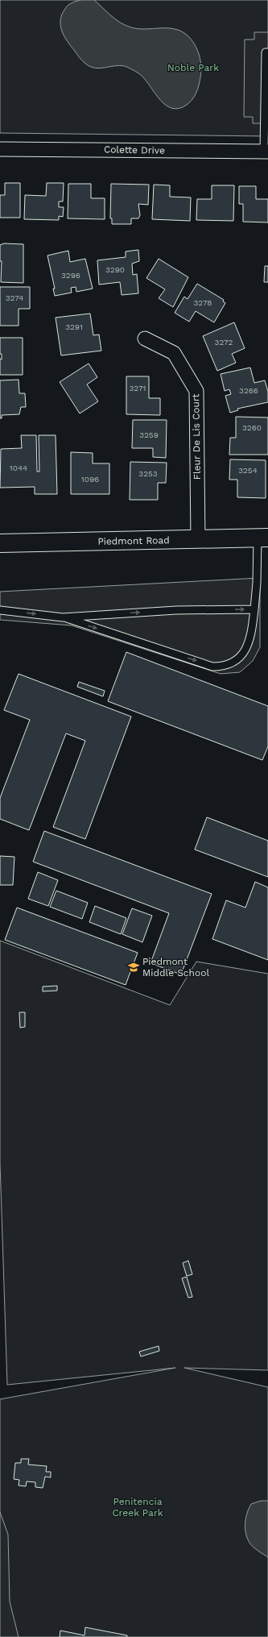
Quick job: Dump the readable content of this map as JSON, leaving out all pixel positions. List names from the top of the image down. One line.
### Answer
{"streets":{"main road":["Piedmont Road"],"street":["Colette Drive","Fleur De Lis Court"]},"crossings":[["Fleur De Lis Court","Piedmont Road"]],"parks":["Noble Park","Penitencia Creek Park"],"places":{"school or university":["Piedmont Middle School"]},"house_numbers":["3290","3296","3274","3278","3291","3272","3271","3266","3260","3259","1044","3254","3253","1096"]}
